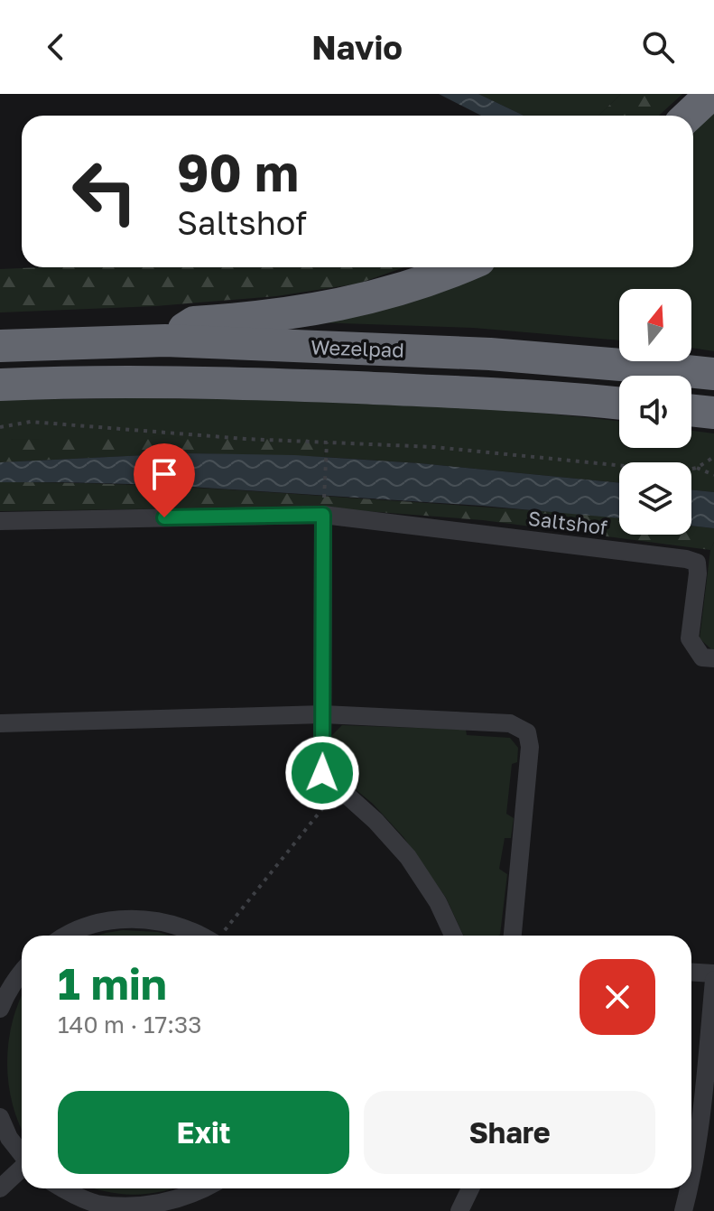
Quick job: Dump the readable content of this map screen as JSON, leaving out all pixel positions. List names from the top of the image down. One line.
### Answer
{"streets":{"highway":["Wezelpad"],"street":["Saltshof"]},"north":"top","page":{"header":"Navio","turn":["90 m","Saltshof"],"heading":["1 min","140 m · 17:33"],"buttons":["Exit","Share"]}}
